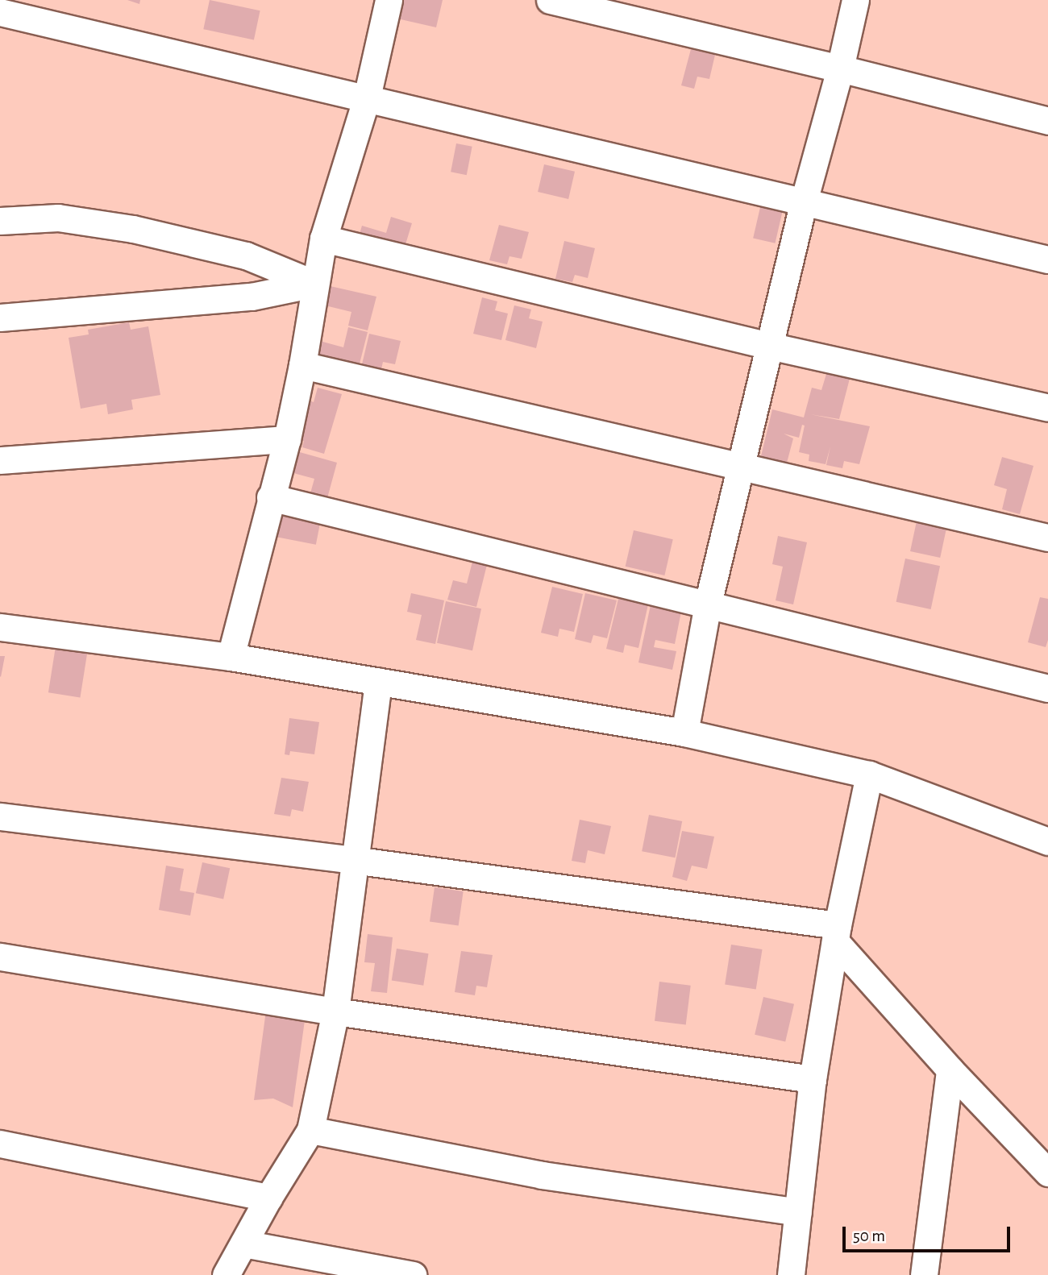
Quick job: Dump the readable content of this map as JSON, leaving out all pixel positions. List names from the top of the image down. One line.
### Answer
{"scale_bar":"50 m"}
